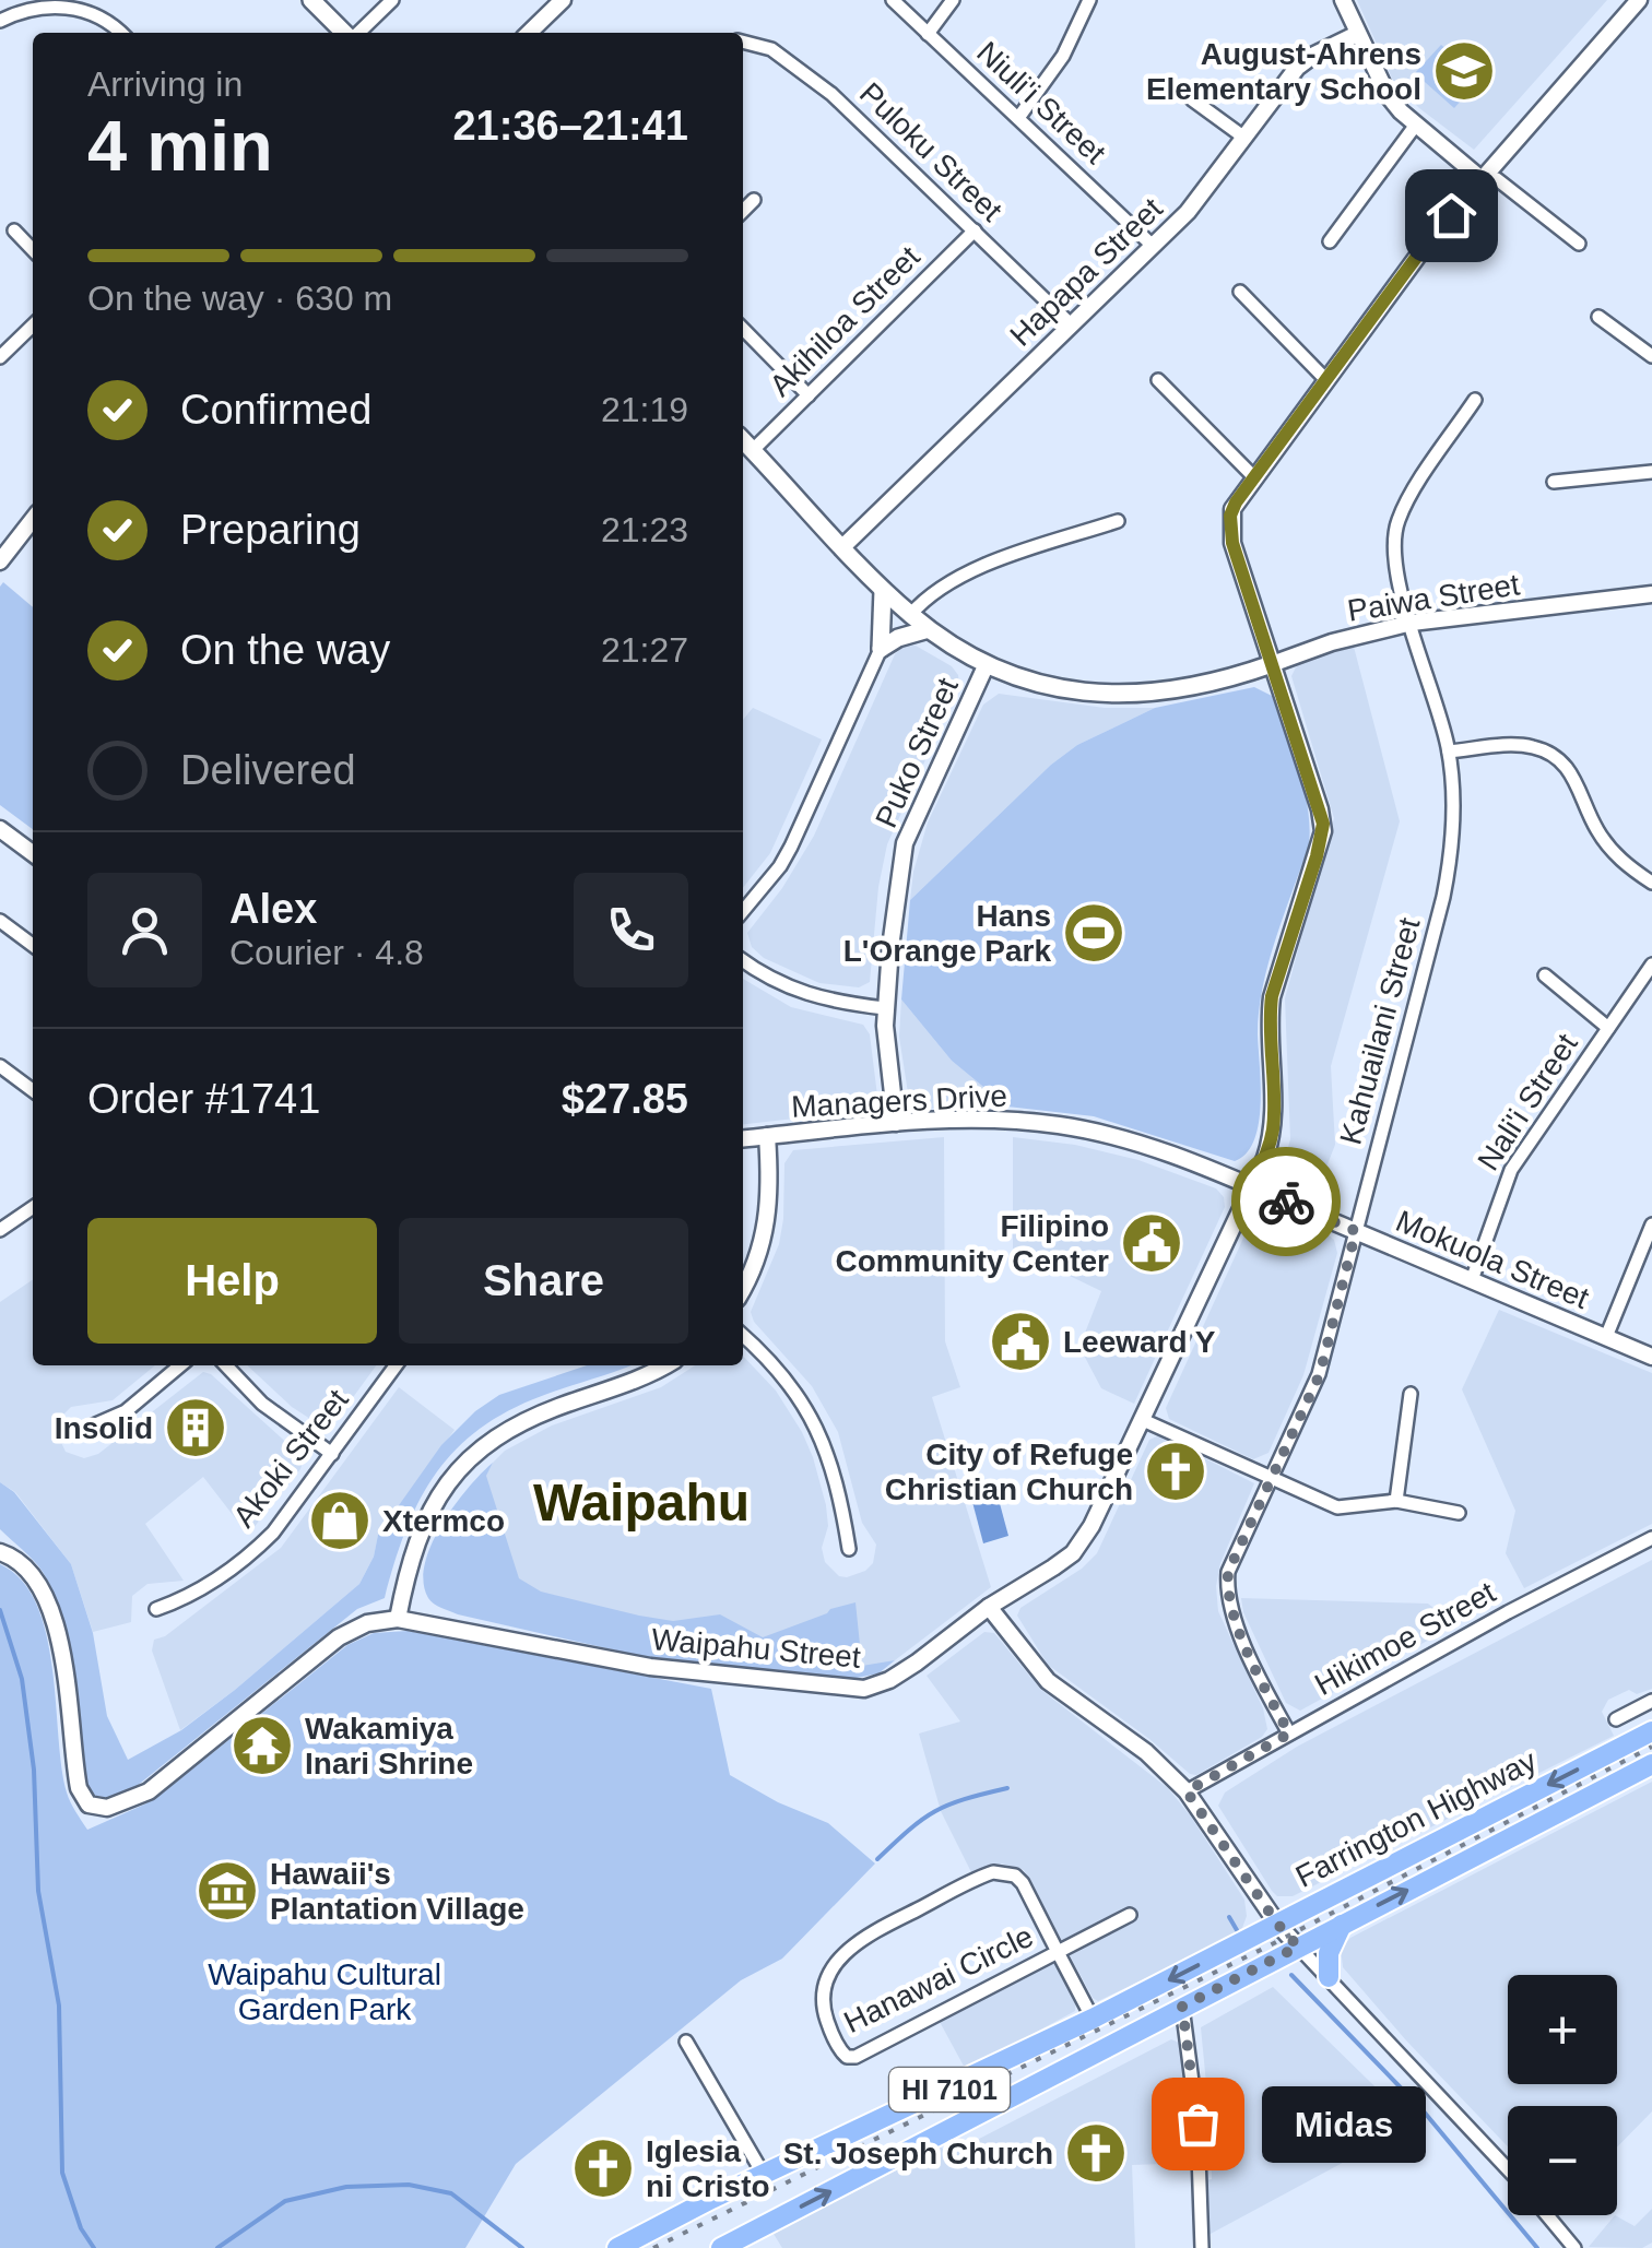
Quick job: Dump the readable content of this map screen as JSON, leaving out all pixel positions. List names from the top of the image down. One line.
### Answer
{"streets":{"main road":["Paiwa Street","Farrington Highway","HI 7101"],"street":["Niuli'i Street","Puloku Street","Hapapa Street","Akihiloa Street","Puko Street","Kahuailani Street","Managers Drive","Nali'i Street","Mokuola Street","Akoki Street","Hikimoe Street","Waipahu Street","Hanawai Circle"]},"crossings":[["Niuli'i Street","Hapapa Street"],["Puloku Street","Hapapa Street"],["Puloku Street","Akihiloa Street"],["Hapapa Street","Paiwa Street"],["Akihiloa Street","Paiwa Street"],["Paiwa Street","Puko Street"],["Paiwa Street","Kahuailani Street"],["Paiwa Street","Waipahu Street"],["Puko Street","Managers Drive"],["Kahuailani Street","Mokuola Street"],["Kahuailani Street","Hikimoe Street"],["Managers Drive","Mokuola Street"],["Managers Drive","Waipahu Street"],["Nali'i Street","Mokuola Street"],["Mokuola Street","Waipahu Street"],["Farrington Highway","Hanawai Circle"]],"districts":["Waipahu"],"parks":["Waipahu Cultural Garden Park"],"places":{"school or university":["August-Ahrens Elementary School"],"sports":["Hans L'Orange Park"],"public building":["Filipino Community Center","Leeward Y"],"building":["Insolid"],"church":["City of Refuge Christian Church","St. Joseph Church","Iglesia ni Cristo"],"shop":["Xtermco"],"temple":["Wakamiya Inari Shrine"],"museum":["Hawaii's Plantation Village"],"other":["Midas"]},"page":{"heading":["4 min","Arriving in","21:36–21:41"],"panel":["Alex","Courier · 4.8","Order #1741","$27.85"],"bar":"On the way · 630 m","list":[["Confirmed","21:19"],["Preparing","21:23"],["On the way","21:27"],"Delivered"],"buttons":["Help","Share"],"map_buttons":["+","−"],"bubble":"Midas"}}
